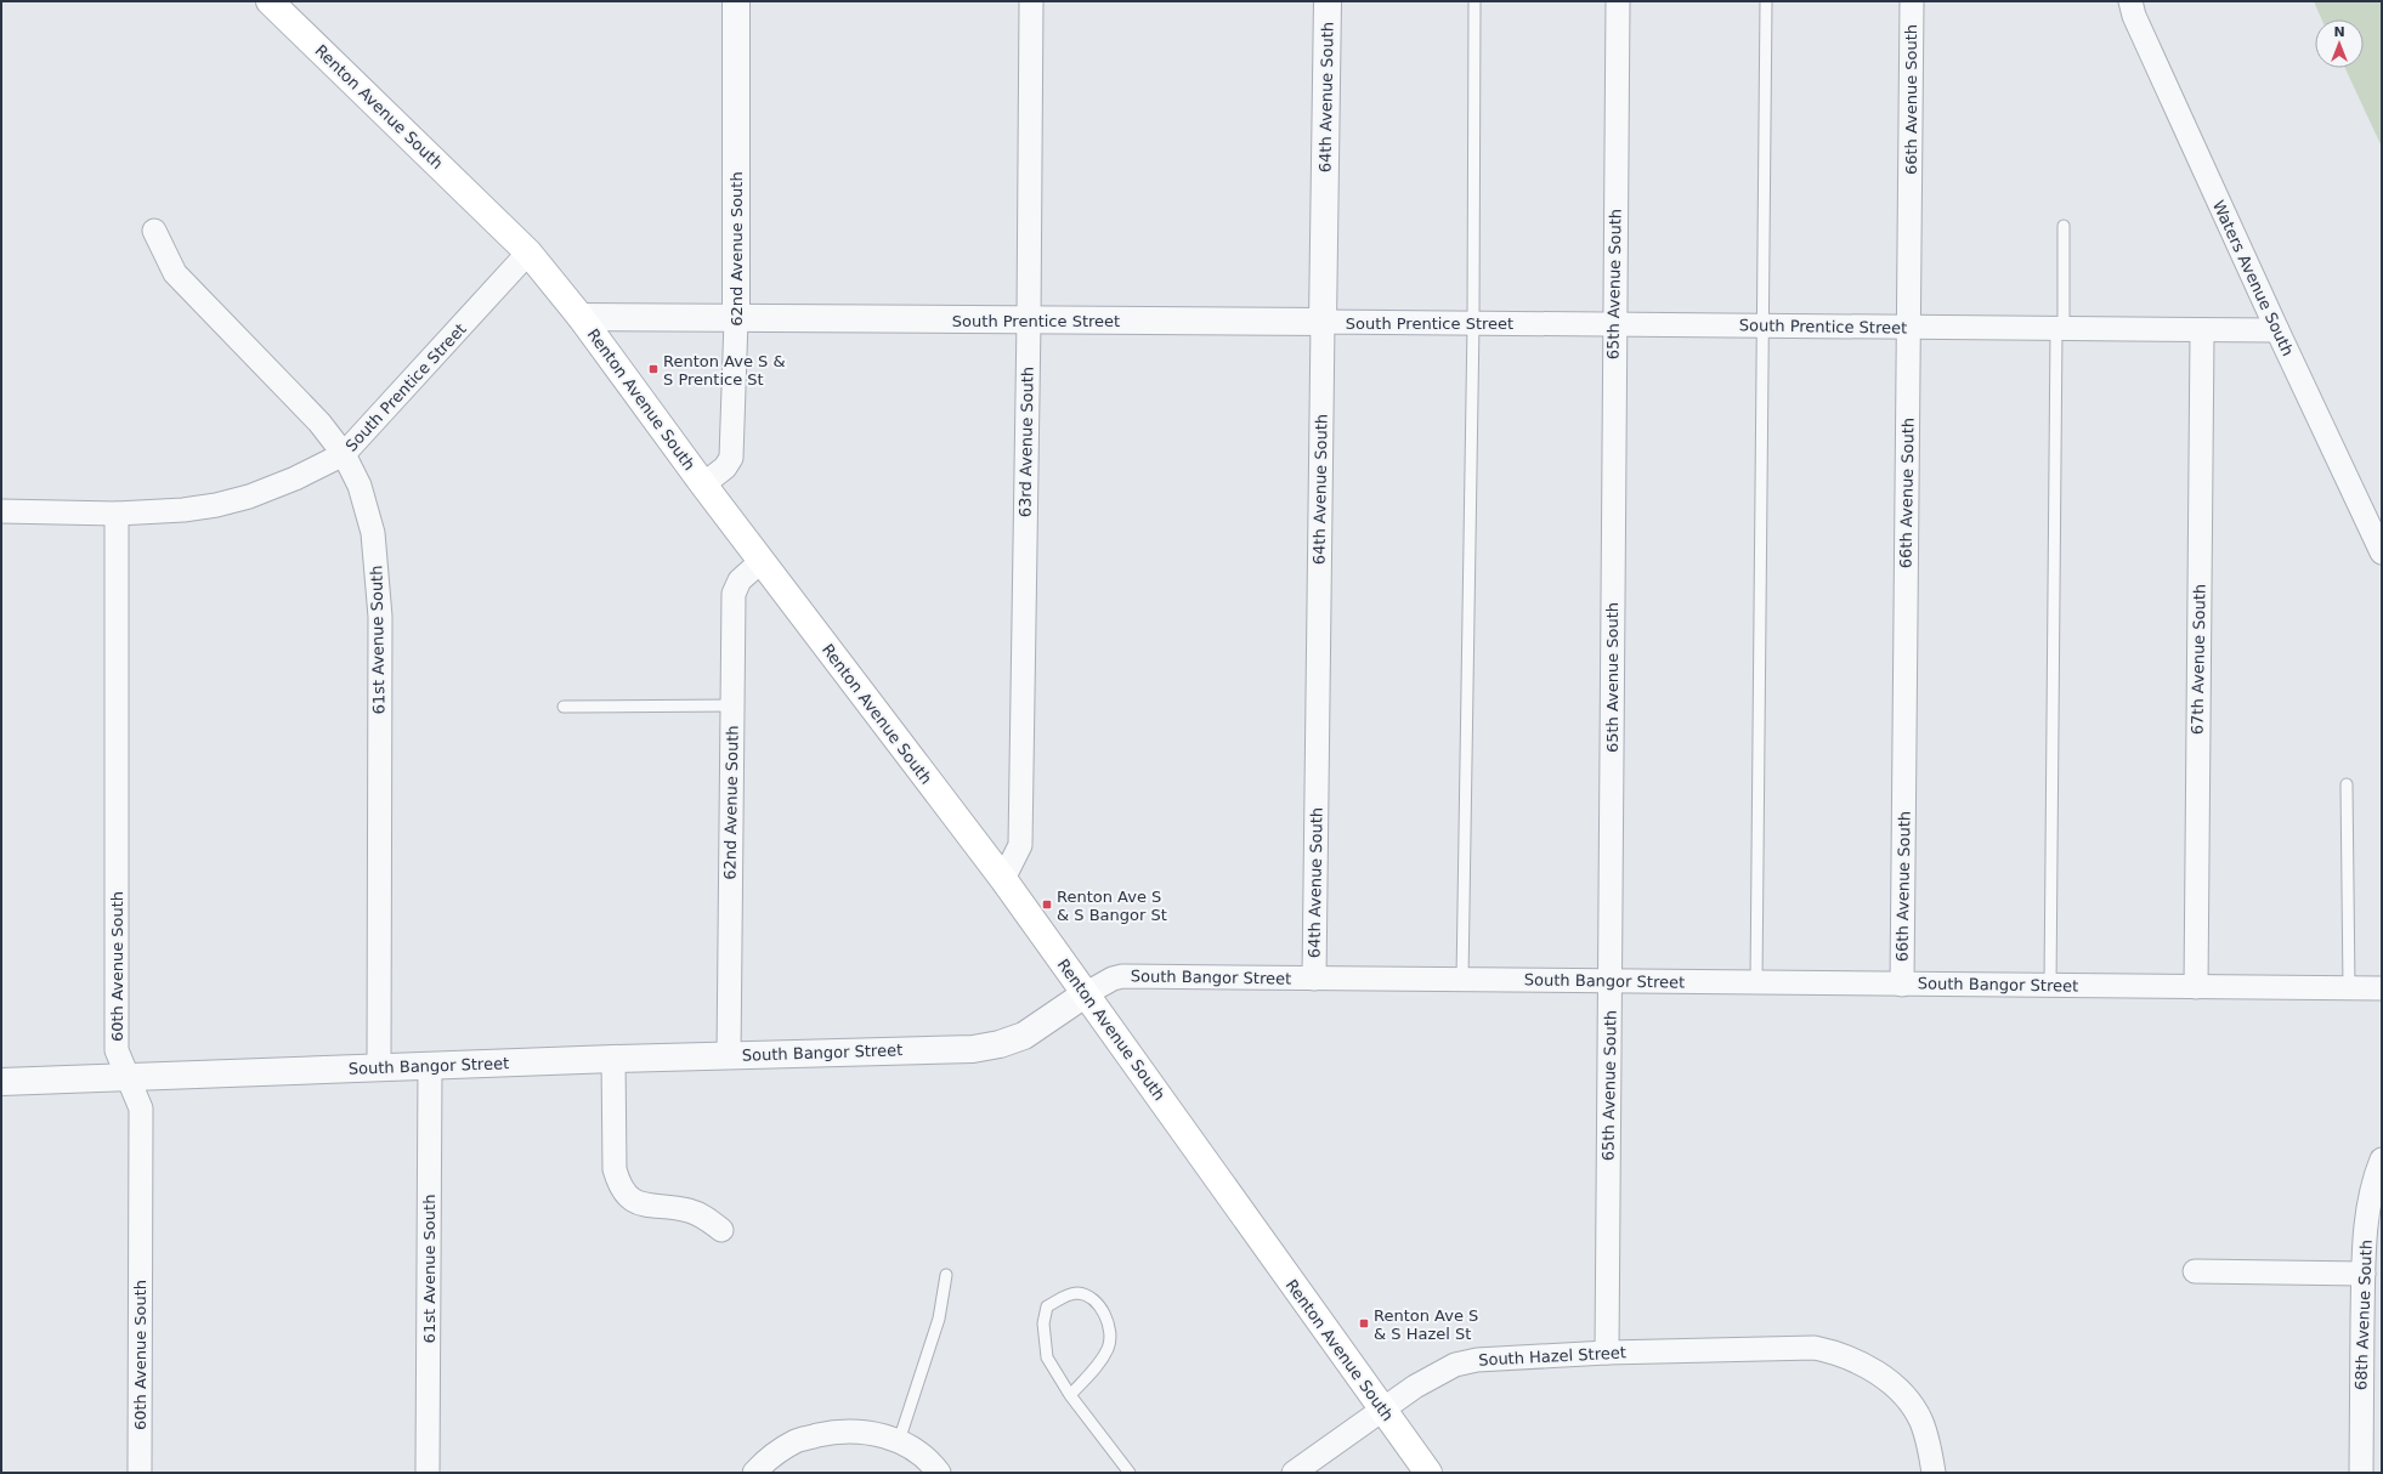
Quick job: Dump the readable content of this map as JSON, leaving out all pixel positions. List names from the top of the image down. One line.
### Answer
{"streets":{"main road":["Renton Avenue South"],"street":["64th Avenue South","66th Avenue South","62nd Avenue South","Waters Avenue South","65th Avenue South","South Prentice Street","63rd Avenue South","61st Avenue South","67th Avenue South","60th Avenue South","South Bangor Street","68th Avenue South","South Hazel Street"]},"crossings":[["64th Avenue South","South Prentice Street"],["64th Avenue South","South Bangor Street"],["66th Avenue South","South Prentice Street"],["66th Avenue South","South Bangor Street"],["Renton Avenue South","62nd Avenue South"],["Renton Avenue South","South Prentice Street"],["Renton Avenue South","63rd Avenue South"],["Renton Avenue South","South Bangor Street"],["Renton Avenue South","South Hazel Street"],["62nd Avenue South","South Prentice Street"],["62nd Avenue South","South Bangor Street"],["Waters Avenue South","South Prentice Street"],["65th Avenue South","South Prentice Street"],["65th Avenue South","South Bangor Street"],["65th Avenue South","South Hazel Street"],["South Prentice Street","63rd Avenue South"],["South Prentice Street","61st Avenue South"],["South Prentice Street","67th Avenue South"],["South Prentice Street","60th Avenue South"],["61st Avenue South","South Bangor Street"],["67th Avenue South","South Bangor Street"],["60th Avenue South","South Bangor Street"]],"places":{"transit":["Renton Ave S & S Prentice St","Renton Ave S & S Bangor St","Renton Ave S & S Hazel St"]},"north":"top"}
